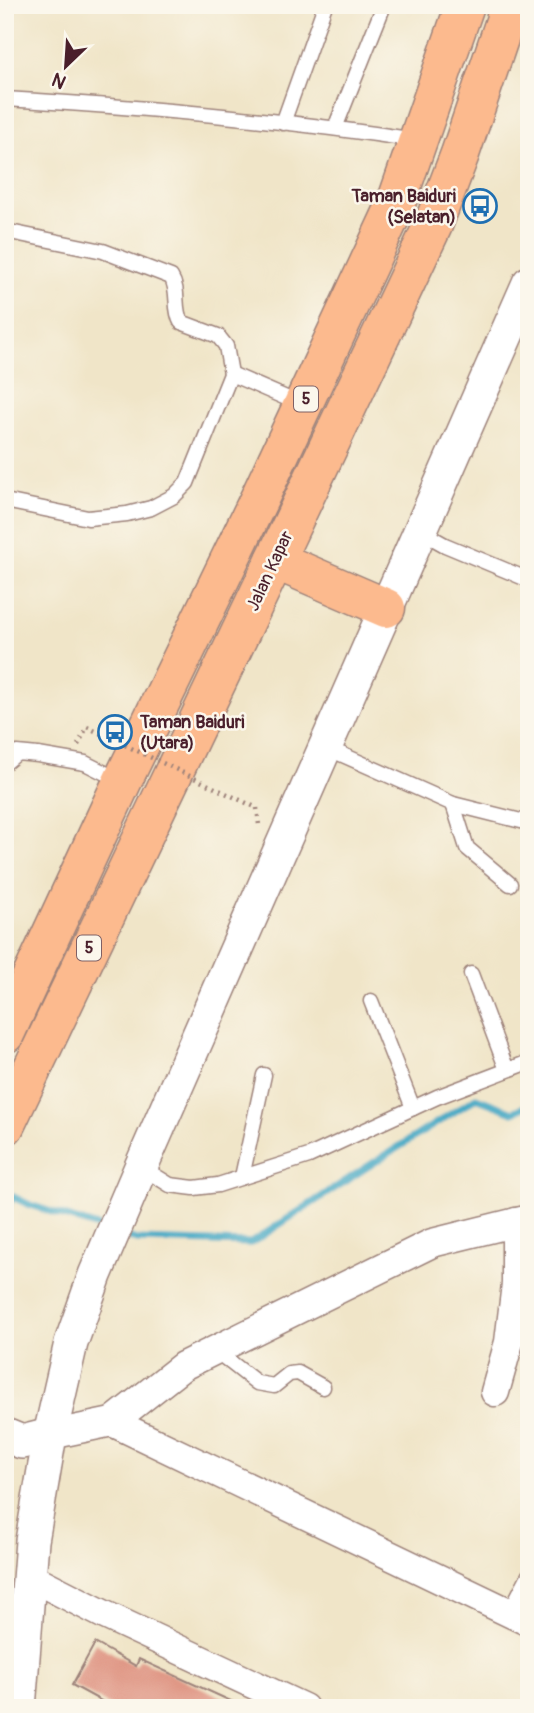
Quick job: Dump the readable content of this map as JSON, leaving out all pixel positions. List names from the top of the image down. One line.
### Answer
{"streets":{"highway":["5","Jalan Kapar"]},"places":{"bus stop":["Taman Baiduri (Selatan)","Taman Baiduri (Utara)"]},"north":"bottom left"}
